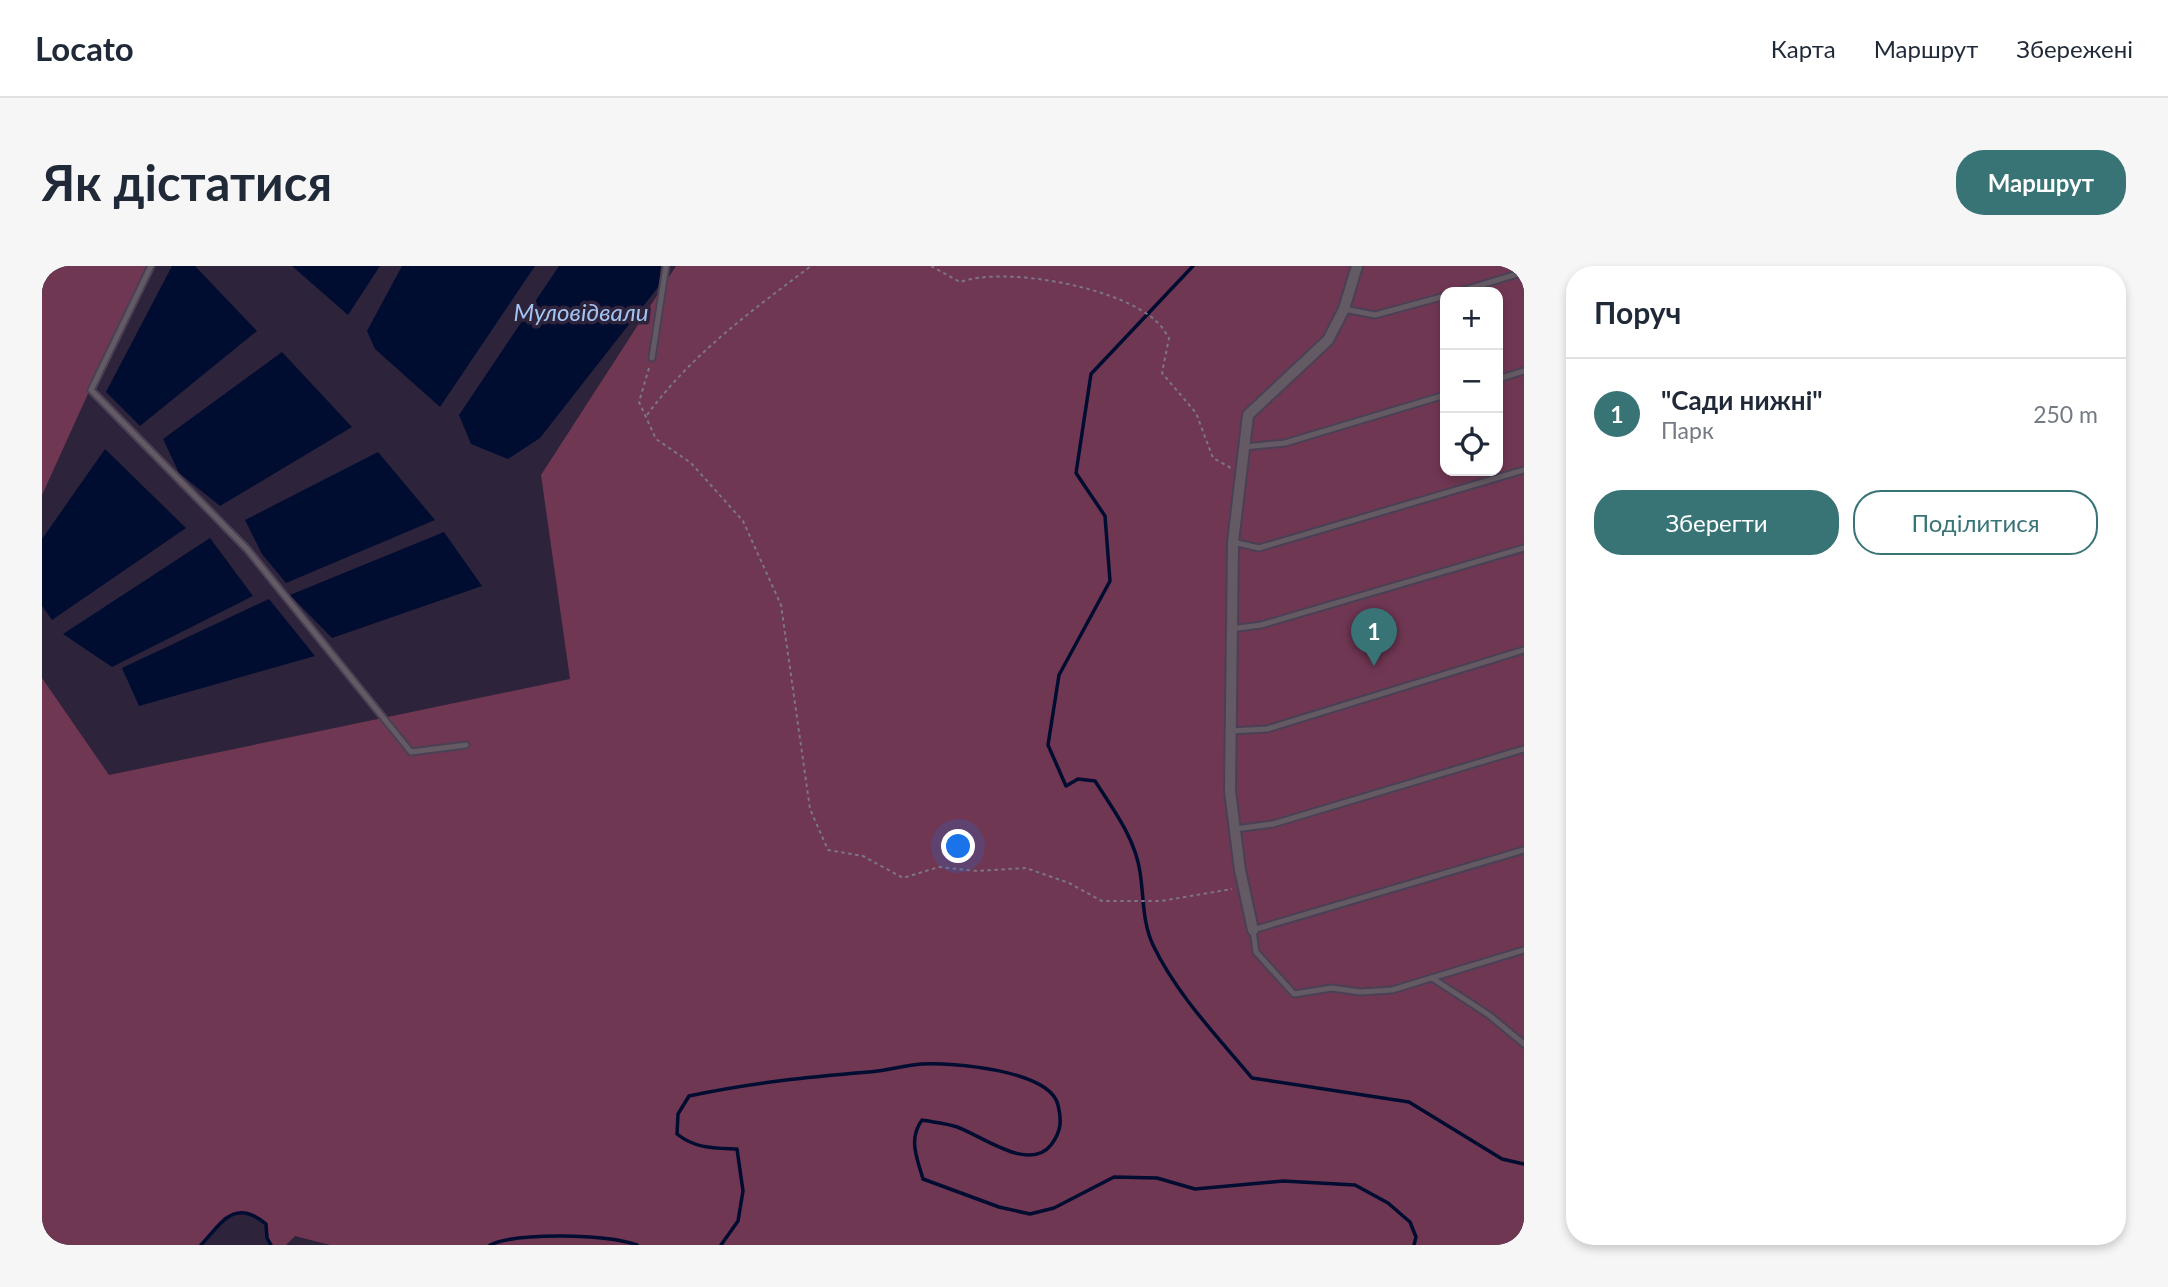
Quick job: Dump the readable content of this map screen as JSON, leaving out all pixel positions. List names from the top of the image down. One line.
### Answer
{"water":["Муловідвали"],"page":{"header":"Locato","nav":["Карта","Маршрут","Збережені"],"buttons":["Маршрут",["Зберегти","Поділитися"]],"title":"Як дістатися","heading":"Поруч","map_buttons":["+","−"],"list":[{"mark":"1","name":"\"Сади нижні\"","note":"Парк","value":"250 m"}],"pins":"1"}}
